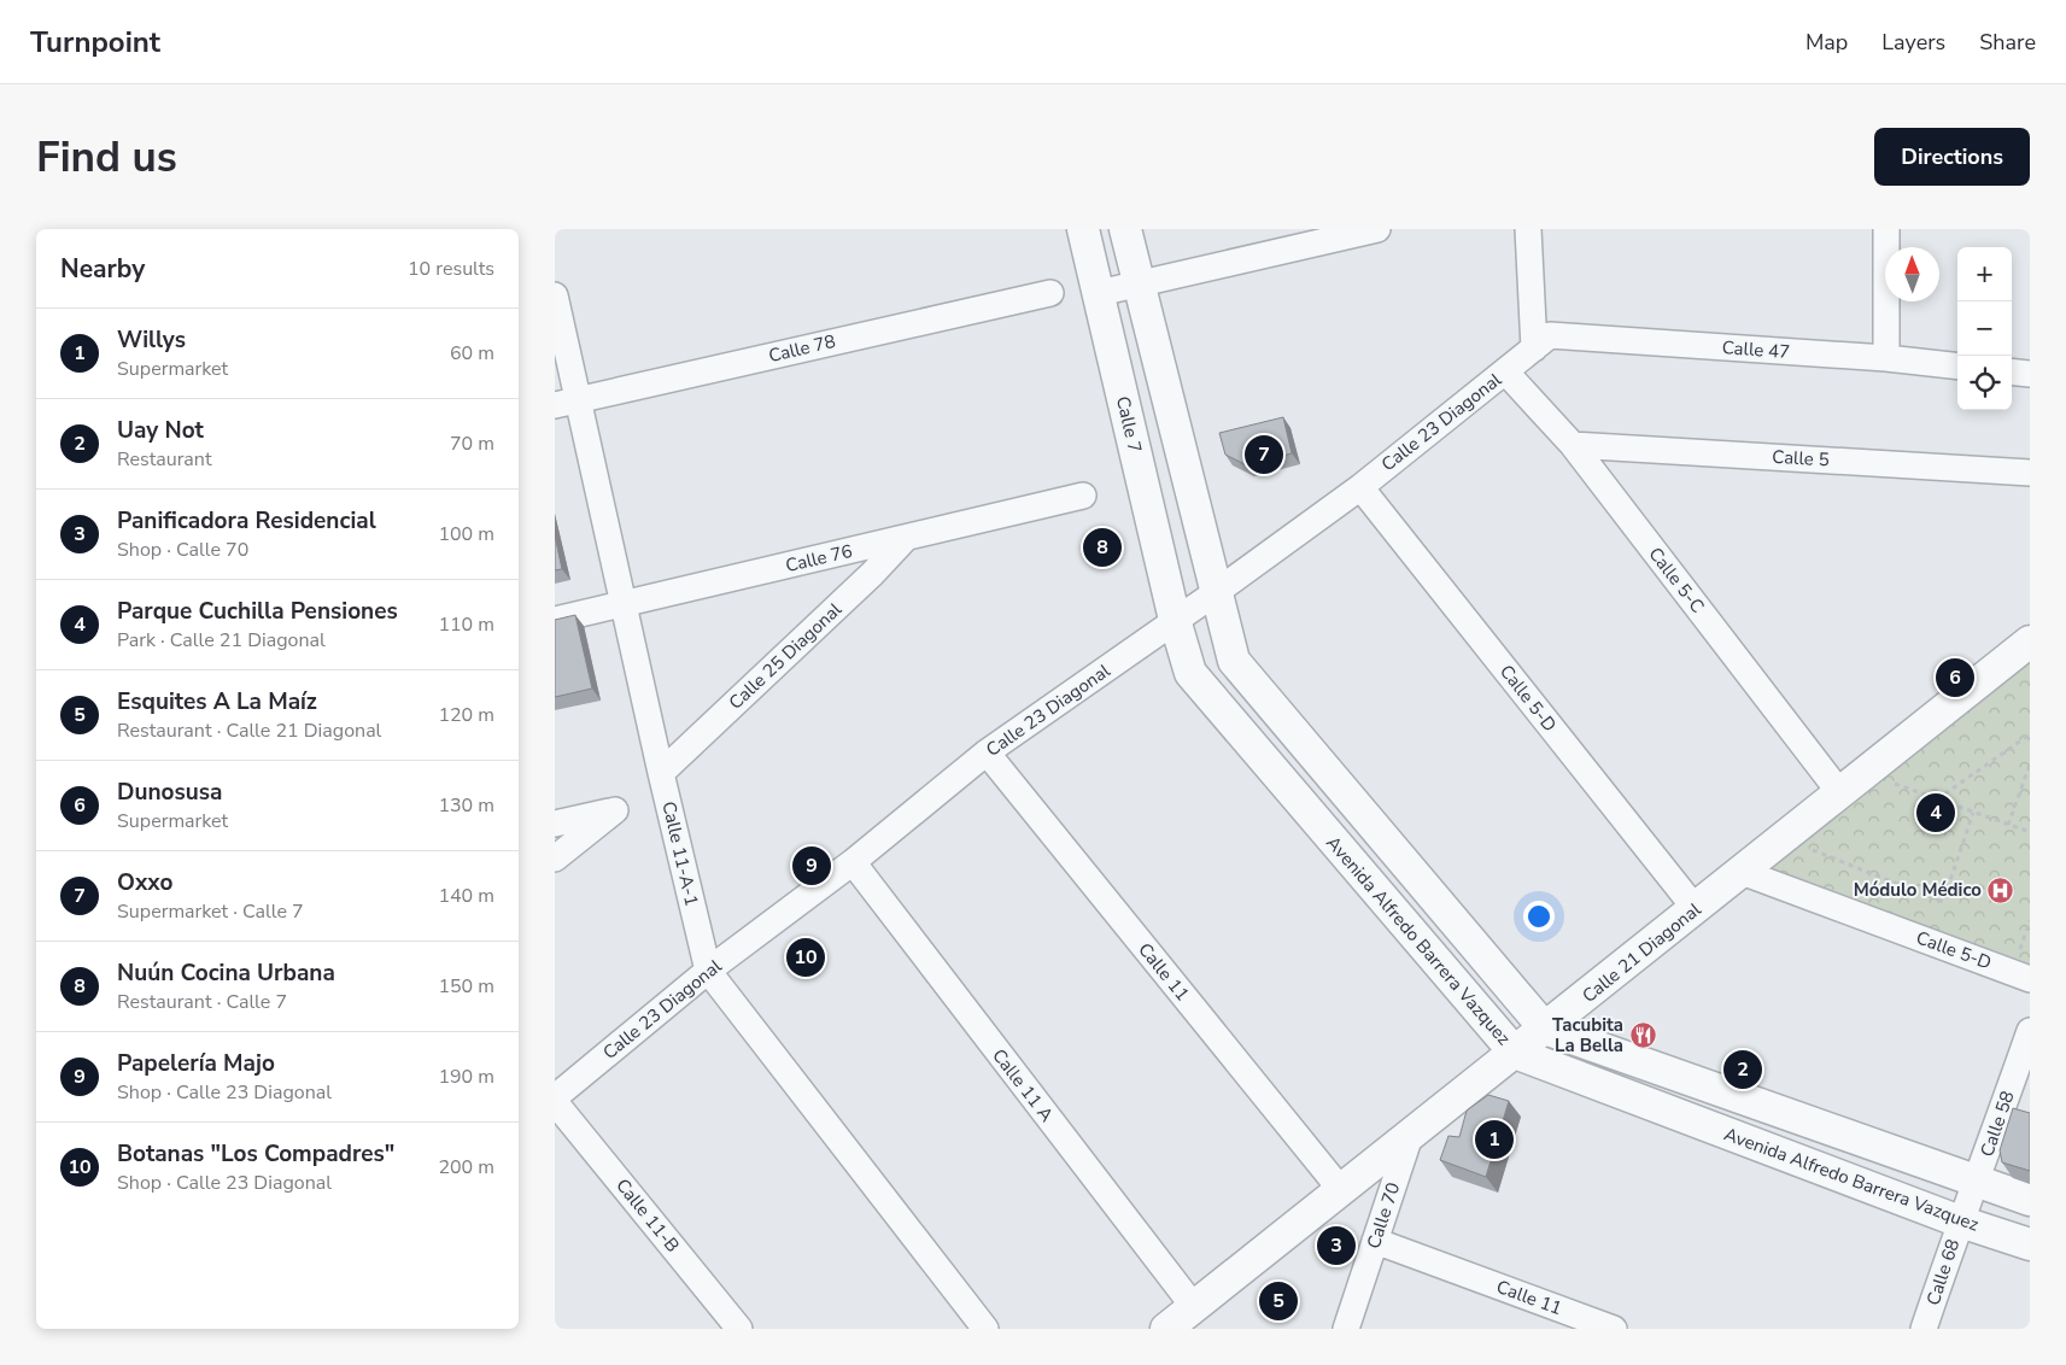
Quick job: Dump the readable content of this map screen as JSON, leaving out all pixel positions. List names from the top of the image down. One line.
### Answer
{"streets":{"street":["Calle 78","Calle 47","Calle 23 Diagonal","Calle 7","Calle 5","Calle 76","Calle 5-C","Calle 25 Diagonal","Calle 5-D","Calle 11-A-1","Avenida Alfredo Barrera Vazquez","Calle 21 Diagonal","Calle 11","Calle 11 A","Calle 58","Calle 11-B","Calle 70","Calle 68"]},"crossings":[["Calle 78","Calle 11-A-1"],["Calle 47","Calle 23 Diagonal"],["Calle 23 Diagonal","Calle 7"],["Calle 23 Diagonal","Calle 5-C"],["Calle 23 Diagonal","Calle 5-D"],["Calle 23 Diagonal","Calle 11-A-1"],["Calle 23 Diagonal","Avenida Alfredo Barrera Vazquez"],["Calle 23 Diagonal","Calle 11"],["Calle 23 Diagonal","Calle 11 A"],["Calle 23 Diagonal","Calle 11-B"],["Calle 7","Avenida Alfredo Barrera Vazquez"],["Calle 5","Calle 5-C"],["Calle 76","Calle 25 Diagonal"],["Calle 76","Calle 11-A-1"],["Calle 5-C","Calle 21 Diagonal"],["Calle 25 Diagonal","Calle 11-A-1"],["Calle 5-D","Calle 21 Diagonal"],["Avenida Alfredo Barrera Vazquez","Calle 21 Diagonal"],["Avenida Alfredo Barrera Vazquez","Calle 58"],["Avenida Alfredo Barrera Vazquez","Calle 68"],["Calle 21 Diagonal","Calle 11"],["Calle 21 Diagonal","Calle 11 A"],["Calle 21 Diagonal","Calle 70"],["Calle 11","Calle 70"],["Calle 58","Calle 68"]],"places":{"hospital":["Módulo Médico"],"restaurant":["Tacubita La Bella"]},"north":"top","page":{"header":"Turnpoint","nav":["Map","Layers","Share"],"buttons":"Directions","title":"Find us","heading":["Nearby","10 results"],"map_buttons":["+","−"],"list":[{"mark":"1","name":"Willys","note":"Supermarket","value":"60 m"},{"mark":"2","name":"Uay Not","note":"Restaurant","value":"70 m"},{"mark":"3","name":"Panificadora Residencial","note":"Shop · Calle 70","value":"100 m"},{"mark":"4","name":"Parque Cuchilla Pensiones","note":"Park · Calle 21 Diagonal","value":"110 m"},{"mark":"5","name":"Esquites A La Maíz","note":"Restaurant · Calle 21 Diagonal","value":"120 m"},{"mark":"6","name":"Dunosusa","note":"Supermarket","value":"130 m"},{"mark":"7","name":"Oxxo","note":"Supermarket · Calle 7","value":"140 m"},{"mark":"8","name":"Nuún Cocina Urbana","note":"Restaurant · Calle 7","value":"150 m"},{"mark":"9","name":"Papelería Majo","note":"Shop · Calle 23 Diagonal","value":"190 m"},{"mark":"10","name":"Botanas \"Los Compadres\"","note":"Shop · Calle 23 Diagonal","value":"200 m"}],"pins":["7","8","6","4","9","10","2","1","3","5"]}}
